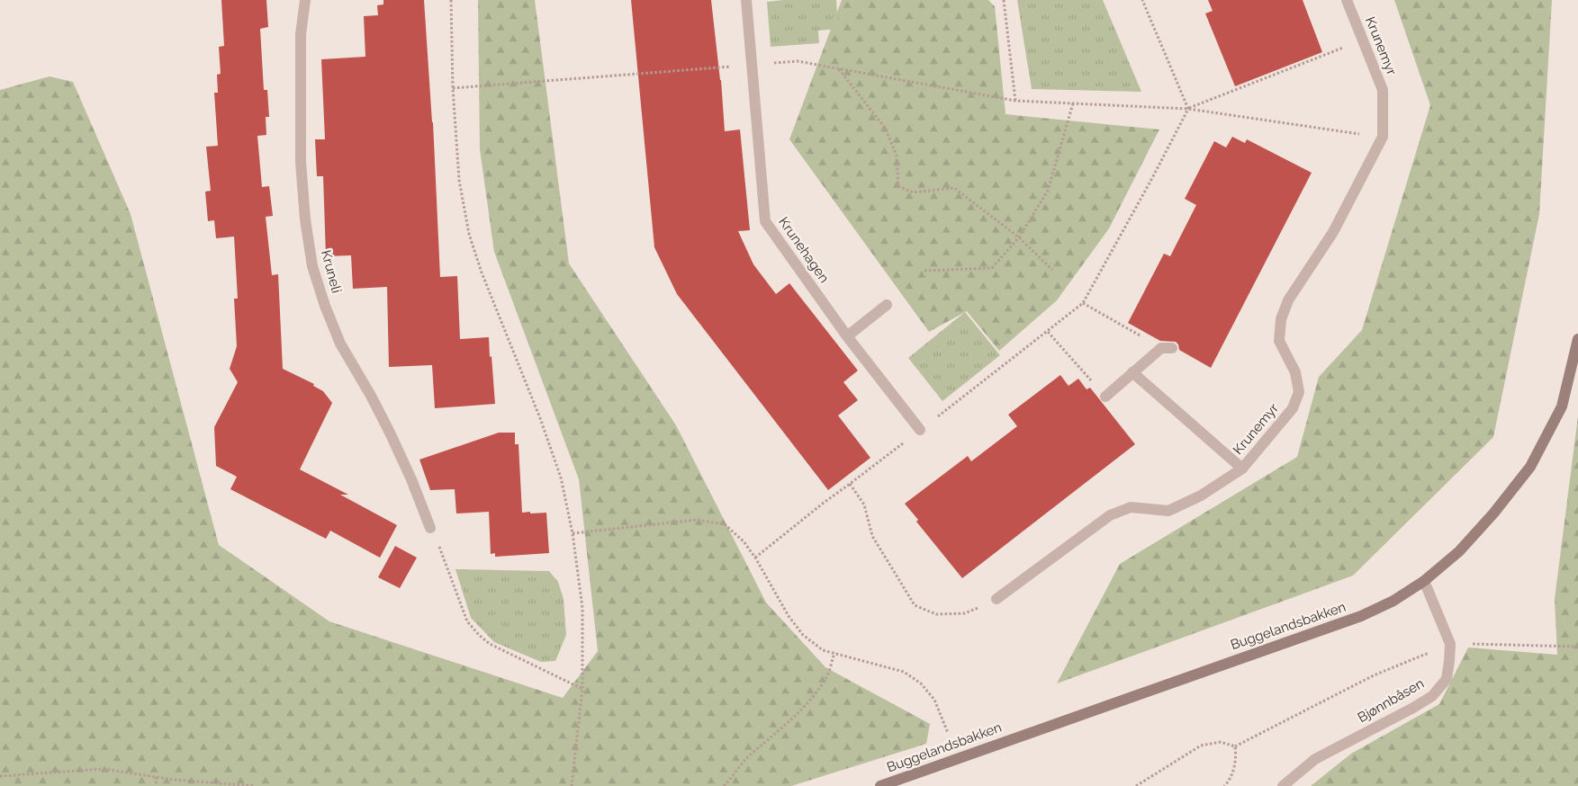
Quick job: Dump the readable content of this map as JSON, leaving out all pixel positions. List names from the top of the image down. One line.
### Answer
{"streets":{"street":["Krunemyr","Krunehagen","Kruneli","Buggelandsbakken","Bjønnbåsen"]},"crossings":[["Buggelandsbakken","Bjønnbåsen"]]}
